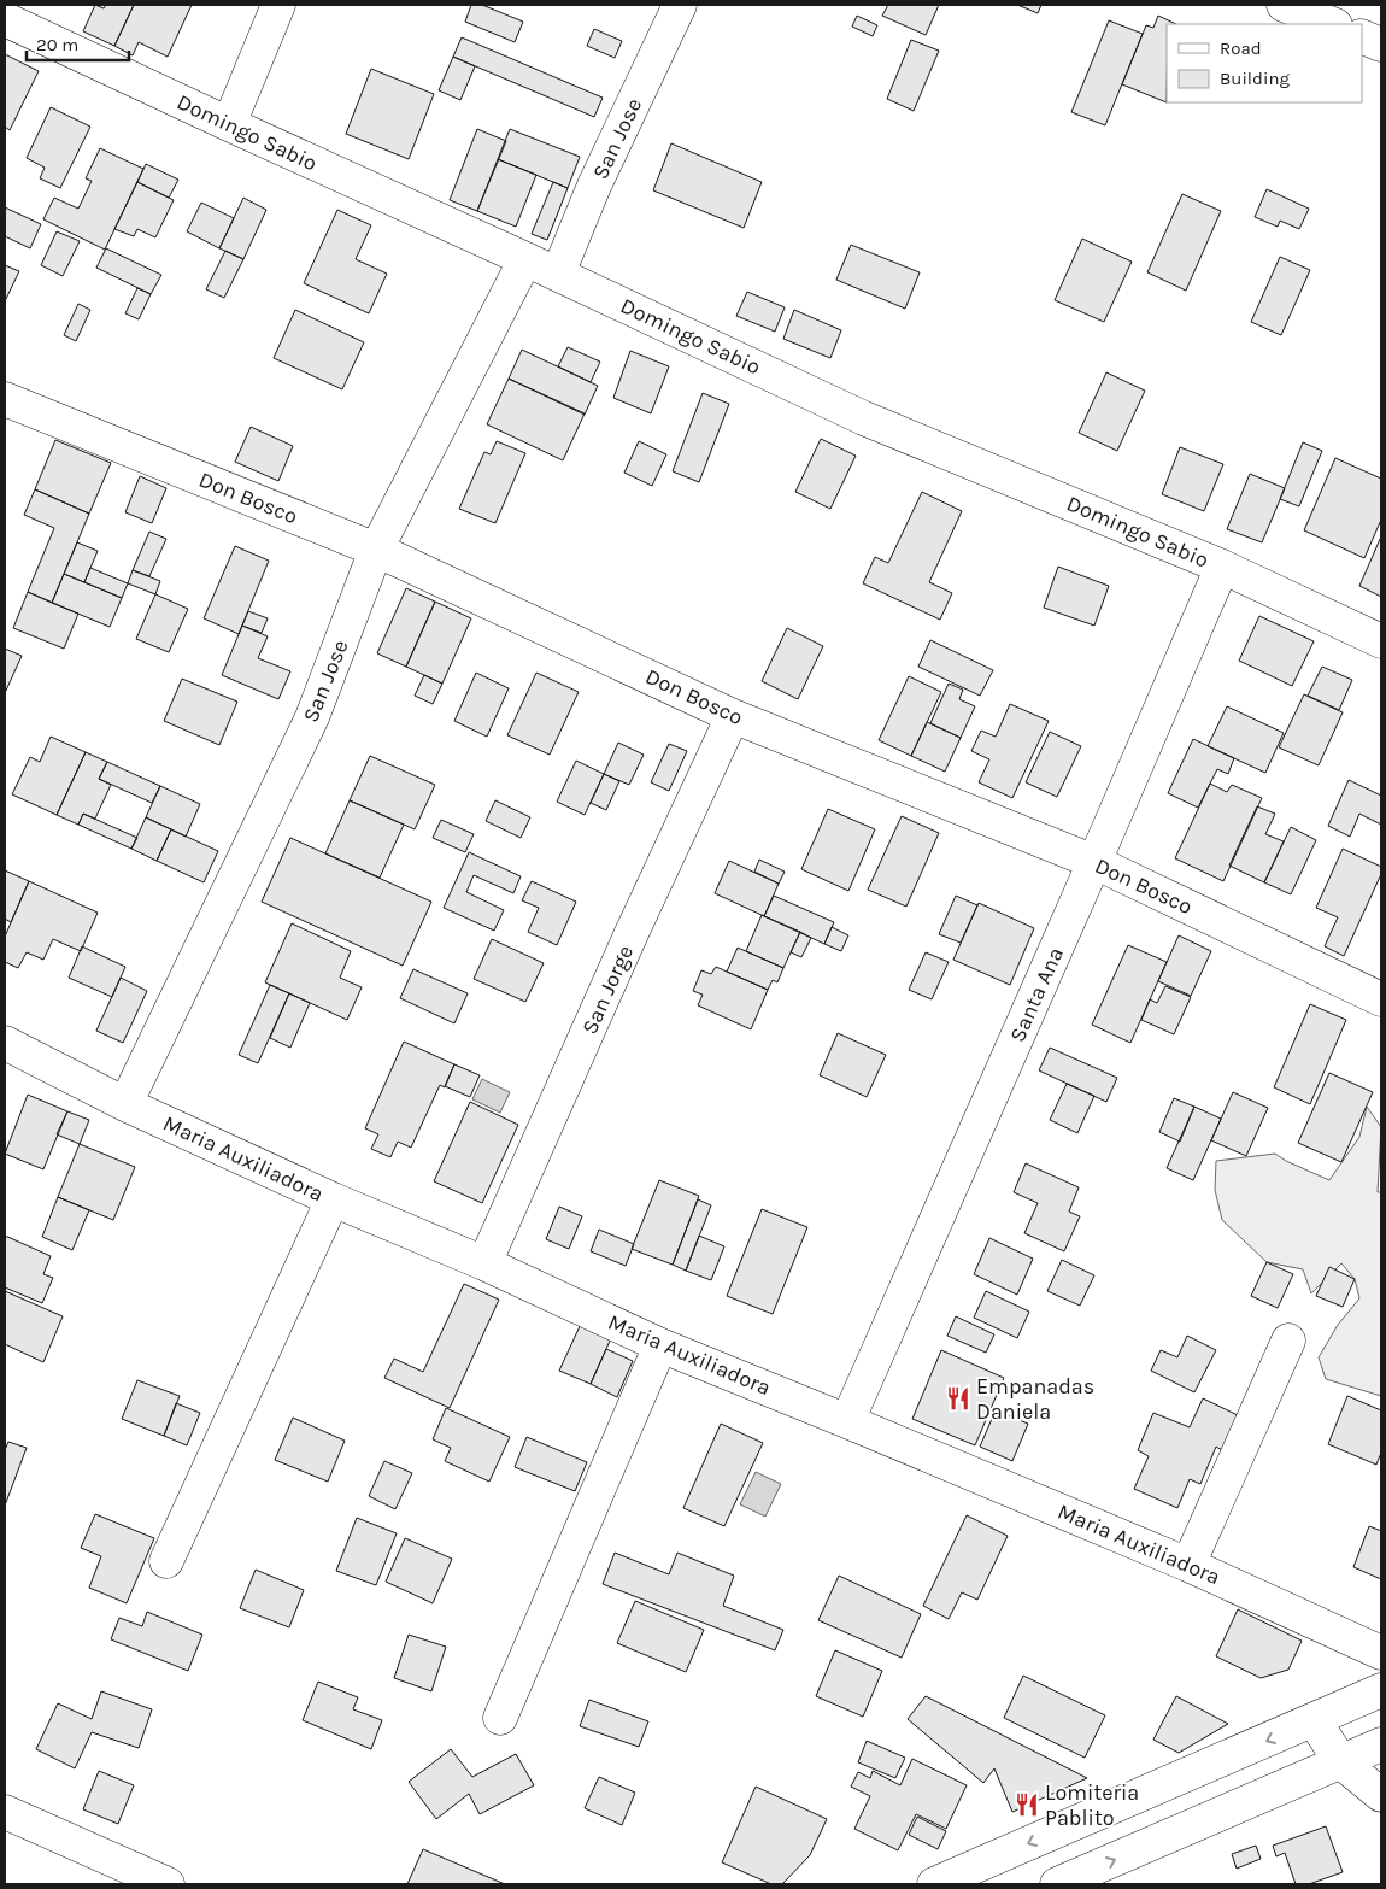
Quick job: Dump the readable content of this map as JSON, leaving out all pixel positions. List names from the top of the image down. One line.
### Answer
{"streets":{"main road":["Domingo Sabio","San Jose","Don Bosco","San Jorge","Santa Ana","Maria Auxiliadora"]},"crossings":[["Domingo Sabio","San Jose"],["Domingo Sabio","Santa Ana"],["San Jose","Don Bosco"],["San Jose","Maria Auxiliadora"],["Don Bosco","San Jorge"],["Don Bosco","Santa Ana"],["San Jorge","Maria Auxiliadora"],["Santa Ana","Maria Auxiliadora"]],"places":{"restaurant":["Empanadas Daniela","Lomiteria Pablito"]},"legend":["Road","Building"],"scale_bar":"20 m"}
